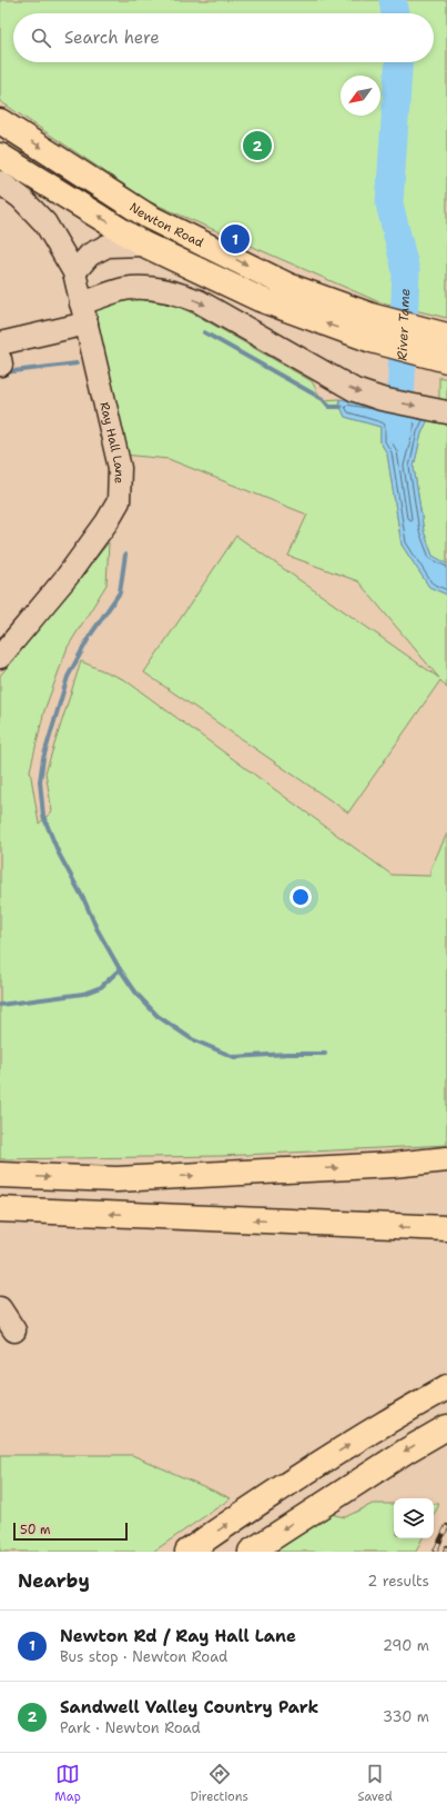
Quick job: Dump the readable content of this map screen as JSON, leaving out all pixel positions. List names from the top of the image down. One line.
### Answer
{"streets":{"highway":["Newton Road"],"street":["Ray Hall Lane"]},"water":["River Tame"],"scale_bar":"50 m","north":"bottom left","page":{"search":"Search here","pins":["2","1"],"scale":"50 m","heading":["Nearby","2 results"],"list":[{"mark":"1","name":"Newton Rd / Ray Hall Lane","note":"Bus stop · Newton Road","value":"290 m"},{"mark":"2","name":"Sandwell Valley Country Park","note":"Park · Newton Road","value":"330 m"}],"nav":["Map","Directions","Saved"]}}
